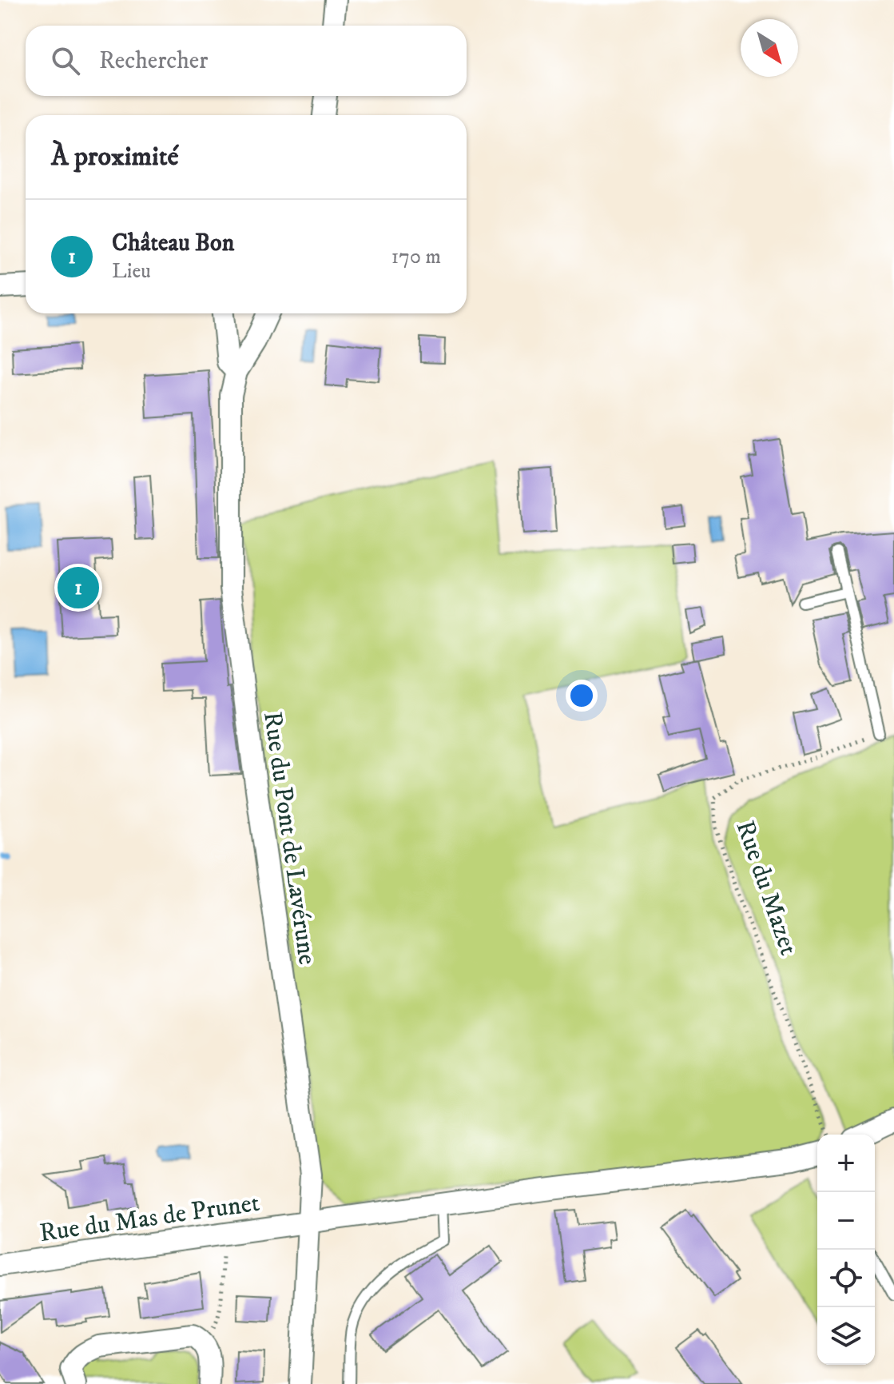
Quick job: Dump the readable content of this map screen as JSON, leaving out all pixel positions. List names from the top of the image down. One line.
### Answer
{"streets":{"street":["Rue du Pont de Lavérune","Rue du Mas de Prunet"],"path":["Rue du Mazet"]},"crossings":[["Rue du Pont de Lavérune","Rue du Mas de Prunet"]],"north":"bottom right","page":{"search":"Rechercher","heading":"À proximité","list":[{"mark":"1","name":"Château Bon","note":"Lieu","value":"170 m"}],"pins":"1","map_buttons":["+","−"]}}
